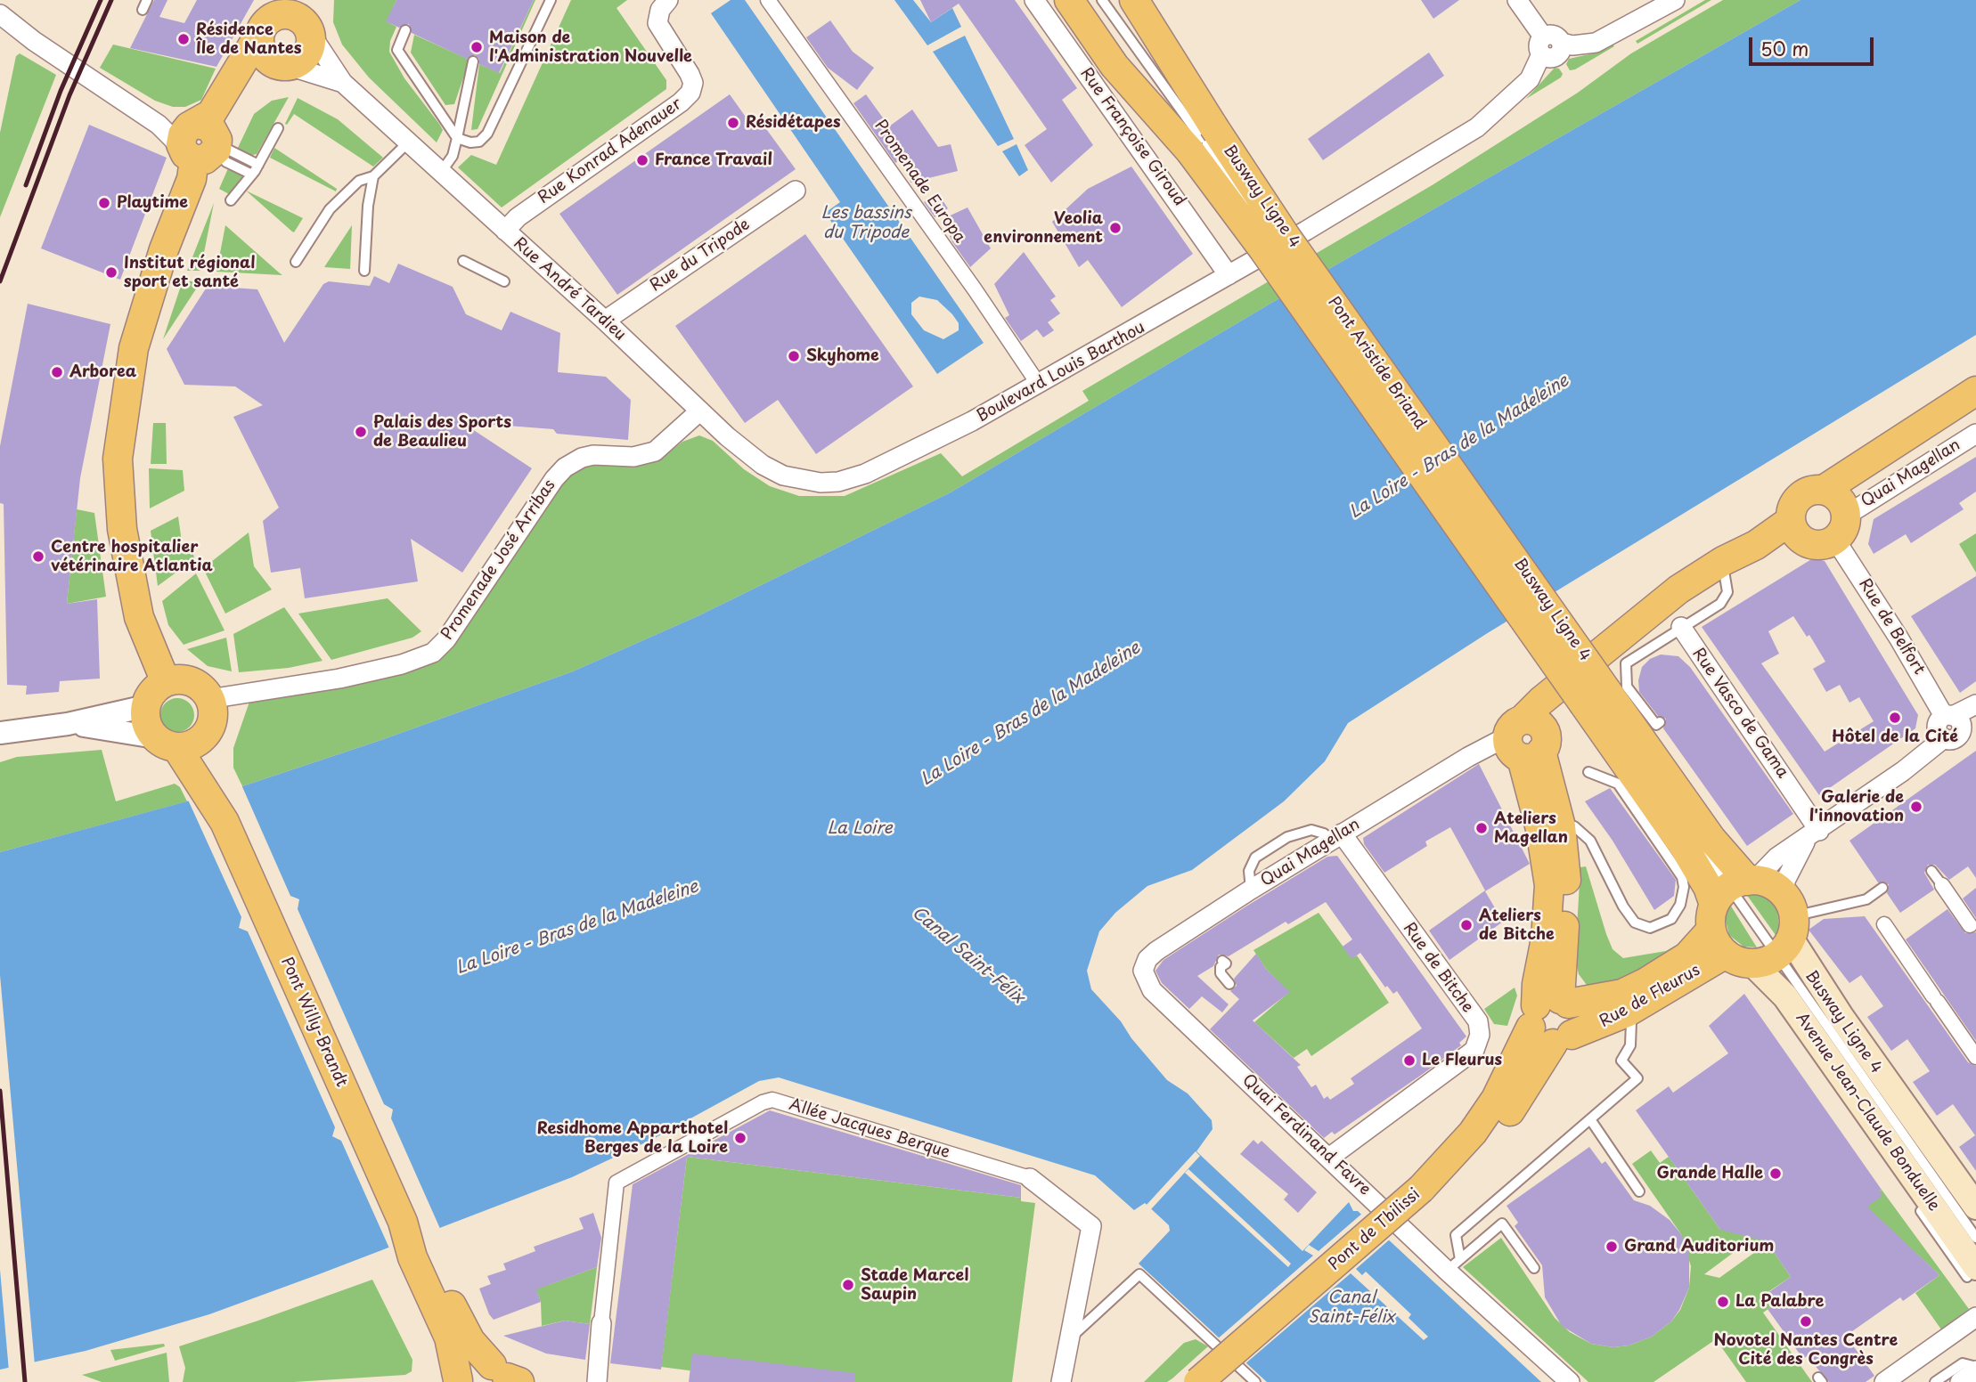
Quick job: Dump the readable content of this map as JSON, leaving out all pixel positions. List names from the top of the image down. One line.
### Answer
{"streets":{"main road":["Pont Aristide Briand","Rue de Fleurus","Pont Willy-Brandt","Avenue Jean-Claude Bonduelle","Pont de Tbilissi"],"street":["Rue Françoise Giroud","Rue Konrad Adenauer","Promenade Europa","Rue du Tripode","Rue André Tardieu","Boulevard Louis Barthou","Quai Magellan","Promenade José Arribas","Rue de Belfort","Rue Vasco de Gama","Rue de Bitche","Allée Jacques Berque","Quai Ferdinand Favre"],"lane":["Busway Ligne 4"]},"crossings":[["Rue Françoise Giroud","Boulevard Louis Barthou"],["Rue Konrad Adenauer","Rue André Tardieu"],["Promenade Europa","Boulevard Louis Barthou"],["Busway Ligne 4","Pont Aristide Briand"],["Busway Ligne 4","Rue de Fleurus"],["Busway Ligne 4","Avenue Jean-Claude Bonduelle"],["Rue du Tripode","Rue André Tardieu"],["Rue André Tardieu","Boulevard Louis Barthou"],["Rue André Tardieu","Promenade José Arribas"],["Quai Magellan","Rue de Belfort"],["Quai Magellan","Rue de Bitche"],["Quai Magellan","Quai Ferdinand Favre"],["Promenade José Arribas","Pont Willy-Brandt"],["Rue de Bitche","Quai Ferdinand Favre"]],"water":["Les bassins du Tripode","La Loire - Bras de la Madeleine","La Loire","Canal Saint-Félix"],"places":["Résidence Île de Nantes","Maison de l'Administration Nouvelle","Résidétapes","France Travail","Playtime","Veolia environnement","Institut régional sport et santé","Skyhome","Arborea","Palais des Sports de Beaulieu","Centre hospitalier vétérinaire Atlantia","Hôtel de la Cité","Galerie de l'innovation","Ateliers Magellan","Ateliers de Bitche","Le Fleurus","Residhome Apparthotel Berges de la Loire","Grande Halle","Grand Auditorium","Stade Marcel Saupin","La Palabre","Novotel Nantes Centre Cité des Congrès"],"scale_bar":"50 m"}
